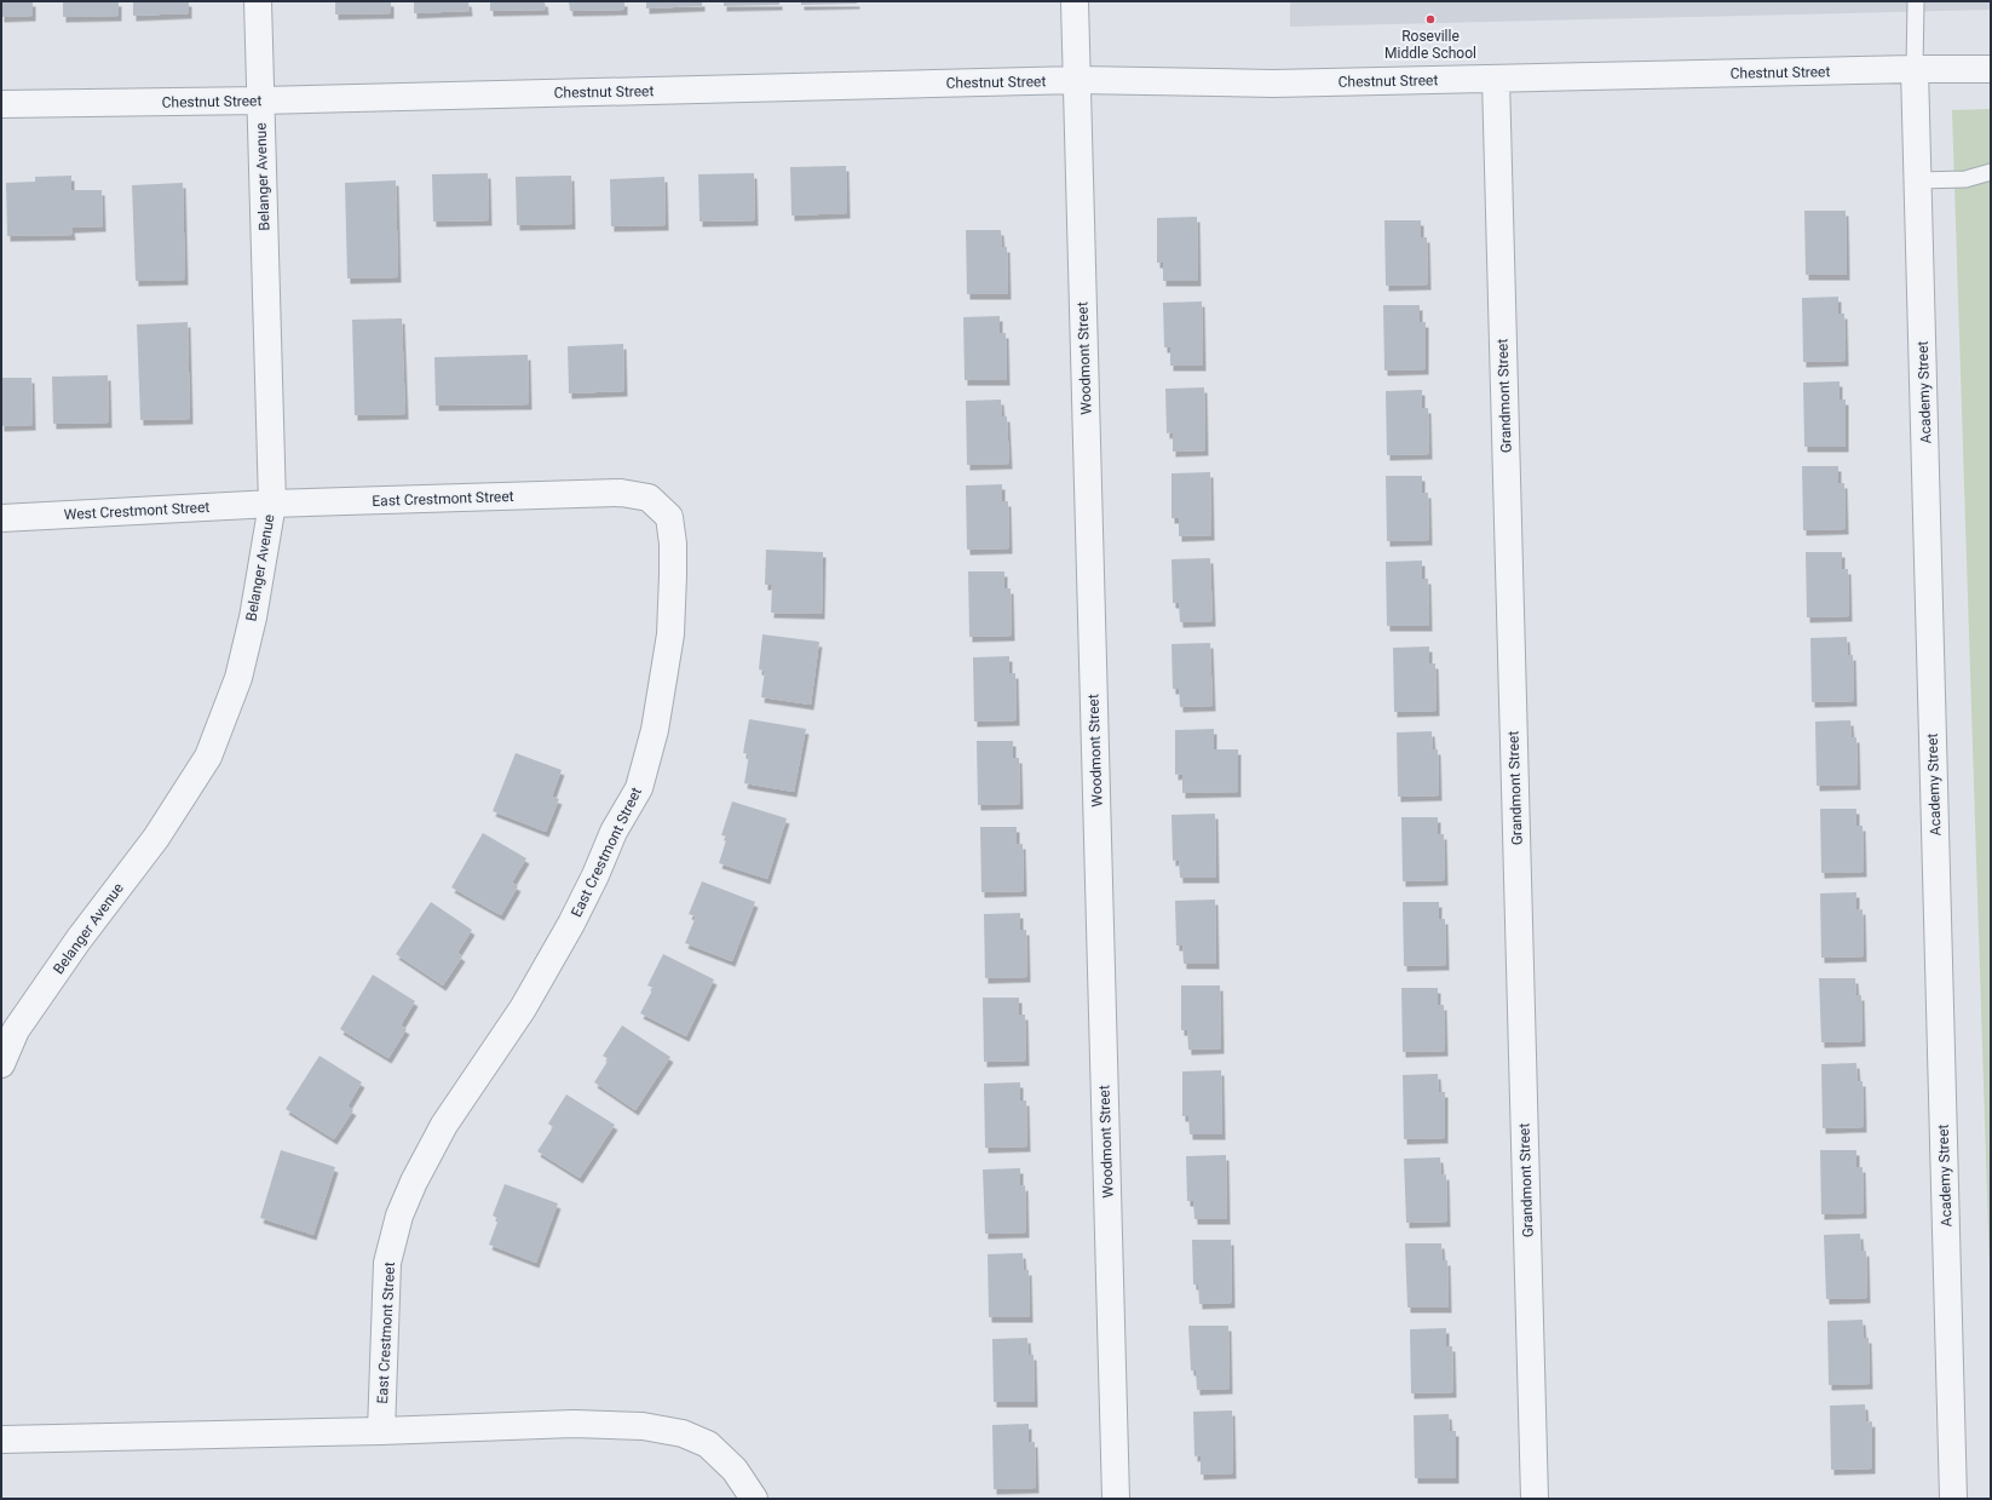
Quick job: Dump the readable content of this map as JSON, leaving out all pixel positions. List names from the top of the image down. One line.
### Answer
{"streets":{"street":["Chestnut Street","Belanger Avenue","Woodmont Street","Academy Street","Grandmont Street","East Crestmont Street","West Crestmont Street"]},"crossings":[["Chestnut Street","Belanger Avenue"],["Chestnut Street","Woodmont Street"],["Chestnut Street","Academy Street"],["Chestnut Street","Grandmont Street"],["Belanger Avenue","East Crestmont Street"],["Belanger Avenue","West Crestmont Street"],["East Crestmont Street","West Crestmont Street"]],"places":["Roseville Middle School"]}
